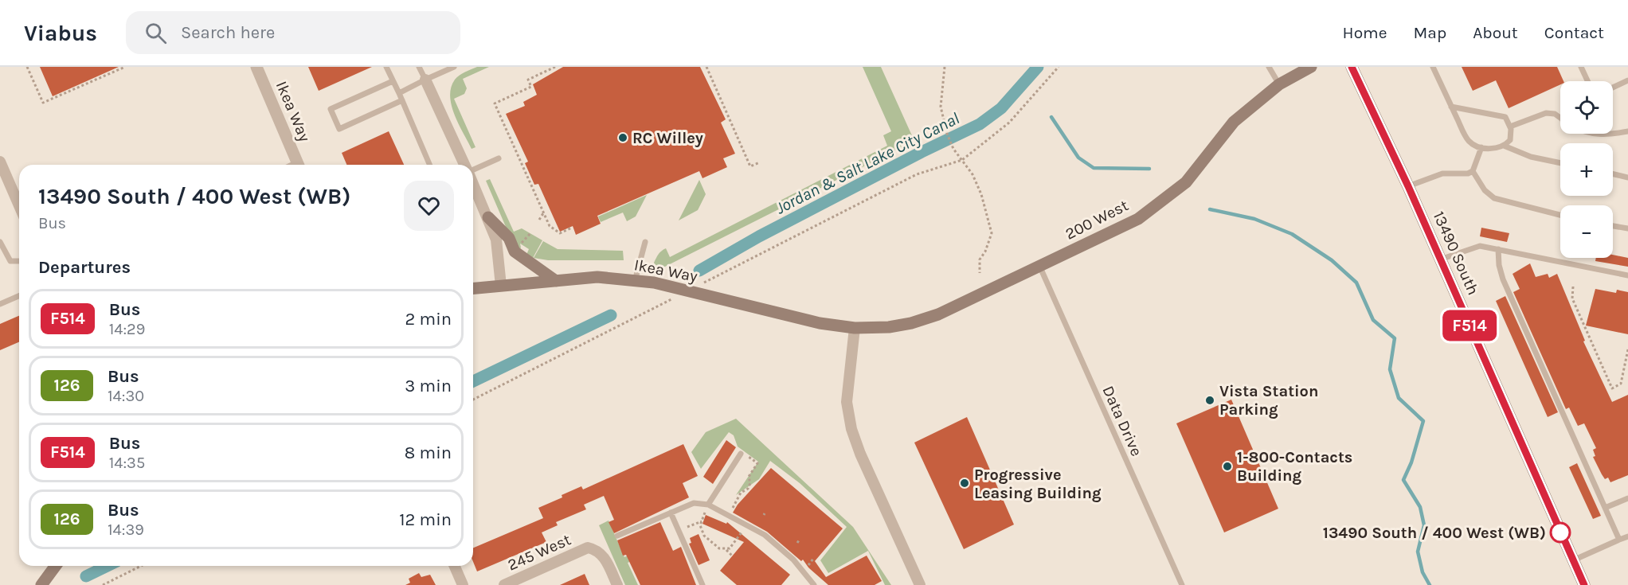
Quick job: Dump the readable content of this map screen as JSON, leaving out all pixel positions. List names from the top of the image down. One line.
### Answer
{"streets":{"main road":["Ikea Way","200 West","13490 South"],"street":["245 West"],"lane":["Data Drive"]},"crossings":[["Ikea Way","200 West"],["200 West","Data Drive"]],"water":["Jordan & Salt Lake City Canal"],"places":["RC Willey","Vista Station Parking","1-800-Contacts Building","Progressive Leasing Building","13490 South / 400 West (WB)"],"lines":["bus line F514"],"page":{"header":"Viabus","search":"Search here","nav":["Home","Map","About","Contact"],"on_map":"F514","map_buttons":["+","−"],"heading":[["13490 South / 400 West (WB)","Bus"],"Departures"],"list":[{"mark":"F514","name":"Bus","note":"14:29","value":"2 min"},{"mark":"126","name":"Bus","note":"14:30","value":"3 min"},{"mark":"F514","name":"Bus","note":"14:35","value":"8 min"},{"mark":"126","name":"Bus","note":"14:39","value":"12 min"}]}}
